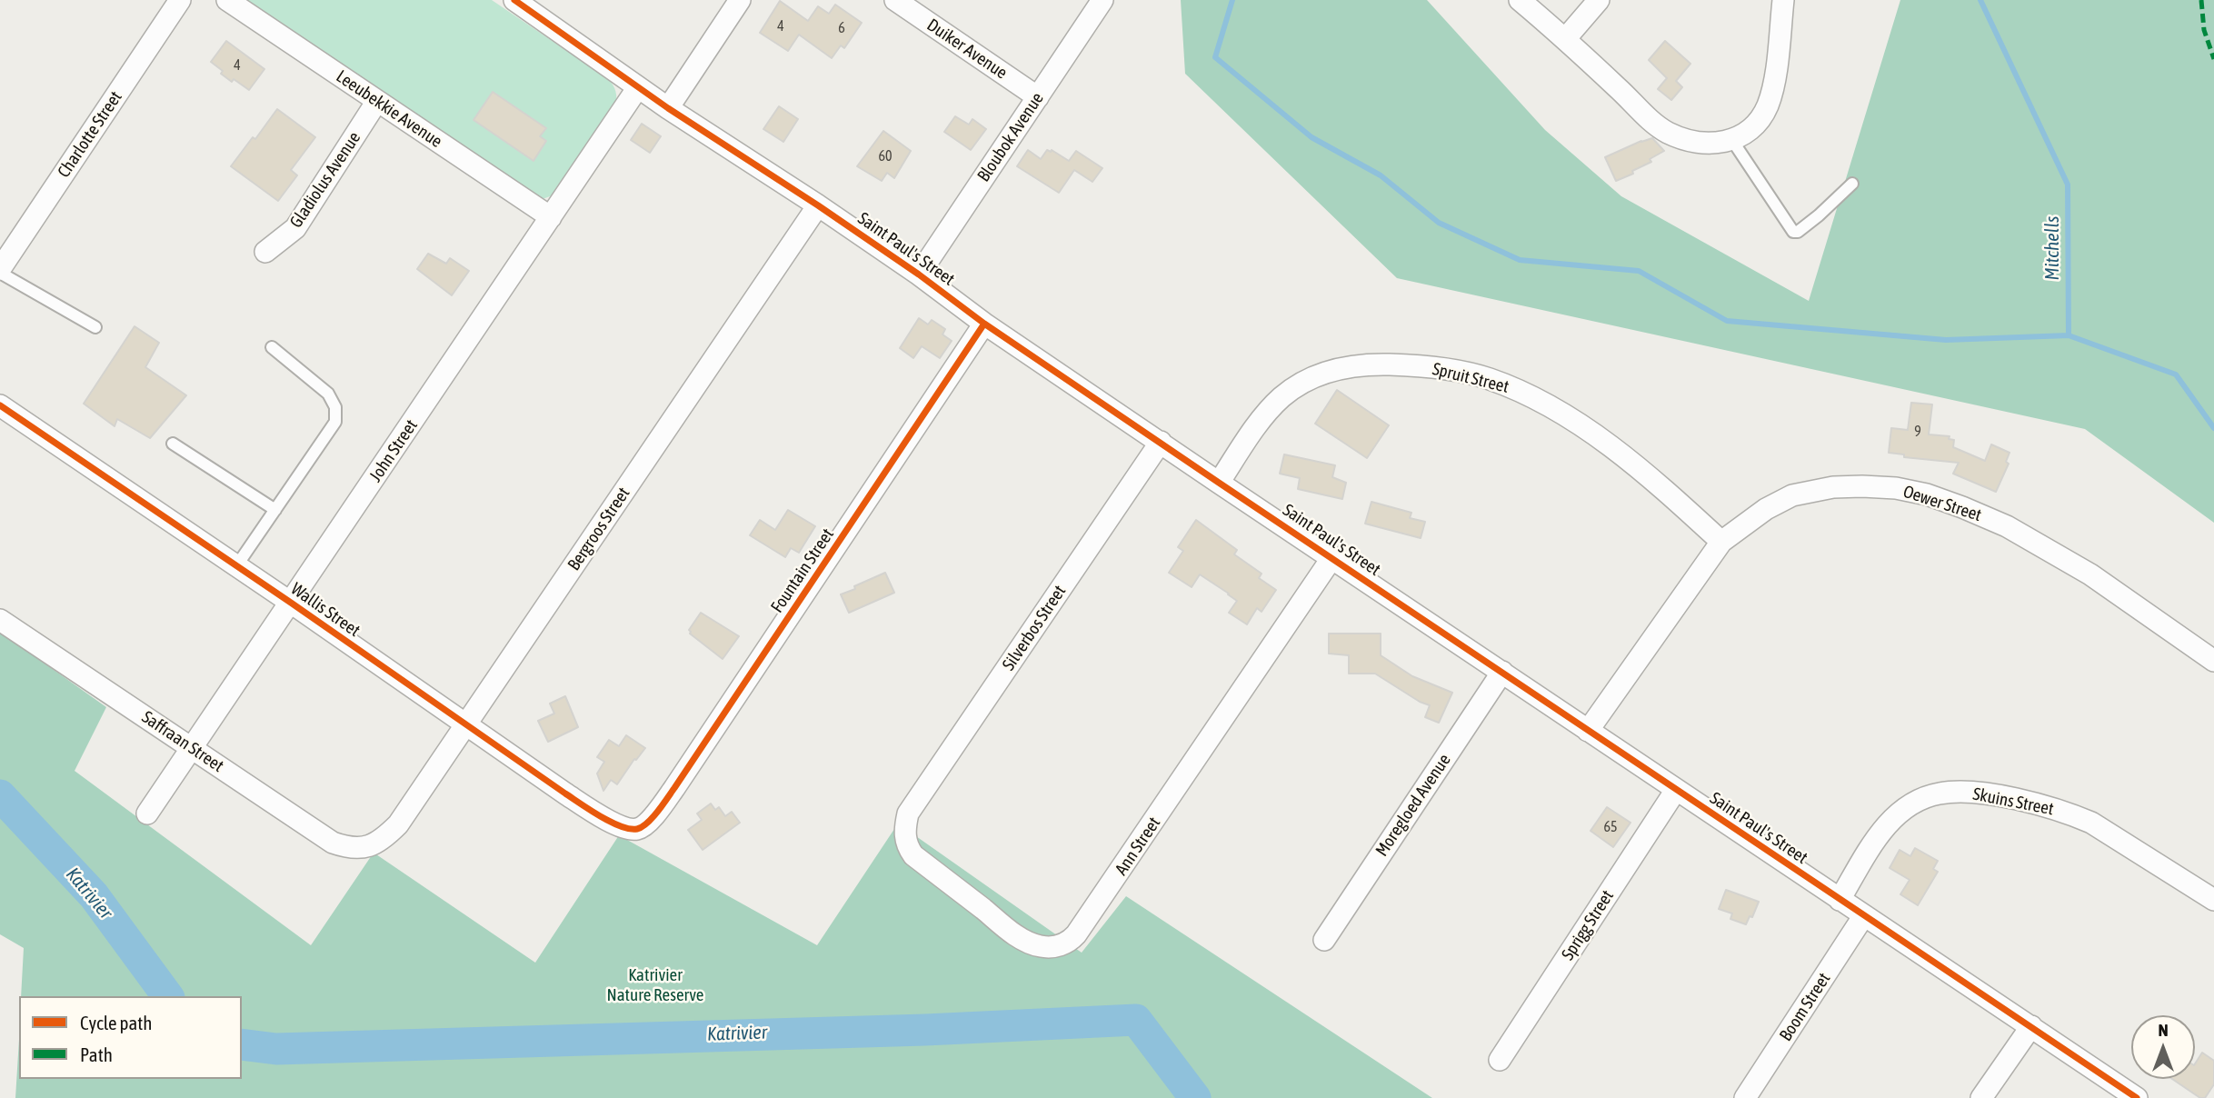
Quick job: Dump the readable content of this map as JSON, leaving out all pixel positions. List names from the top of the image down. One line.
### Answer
{"streets":{"street":["Duiker Avenue","Leeubekkie Avenue","Charlotte Street","Bloubok Avenue","Gladiolus Avenue","Saint Paul's Street","Spruit Street","John Street","Oewer Street","Bergroos Street","Fountain Street","Wallis Street","Silverbos Street","Saffraan Street","Skuins Street","Moregloed Avenue","Ann Street","Sprigg Street","Boom Street"]},"crossings":[["Duiker Avenue","Bloubok Avenue"],["Leeubekkie Avenue","Gladiolus Avenue"],["Leeubekkie Avenue","John Street"],["Bloubok Avenue","Saint Paul's Street"],["Saint Paul's Street","Spruit Street"],["Saint Paul's Street","John Street"],["Saint Paul's Street","Oewer Street"],["Saint Paul's Street","Bergroos Street"],["Saint Paul's Street","Fountain Street"],["Saint Paul's Street","Silverbos Street"],["Saint Paul's Street","Skuins Street"],["Saint Paul's Street","Moregloed Avenue"],["Saint Paul's Street","Ann Street"],["Saint Paul's Street","Sprigg Street"],["Saint Paul's Street","Boom Street"],["Spruit Street","Oewer Street"],["John Street","Wallis Street"],["John Street","Saffraan Street"],["Bergroos Street","Wallis Street"],["Bergroos Street","Saffraan Street"],["Fountain Street","Wallis Street"],["Silverbos Street","Ann Street"]],"water":["Mitchells","Katrivier"],"parks":["Katrivier Nature Reserve"],"house_numbers":["4","6","4","60","9","65"],"legend":["Cycle path","Path"],"north":"top"}
